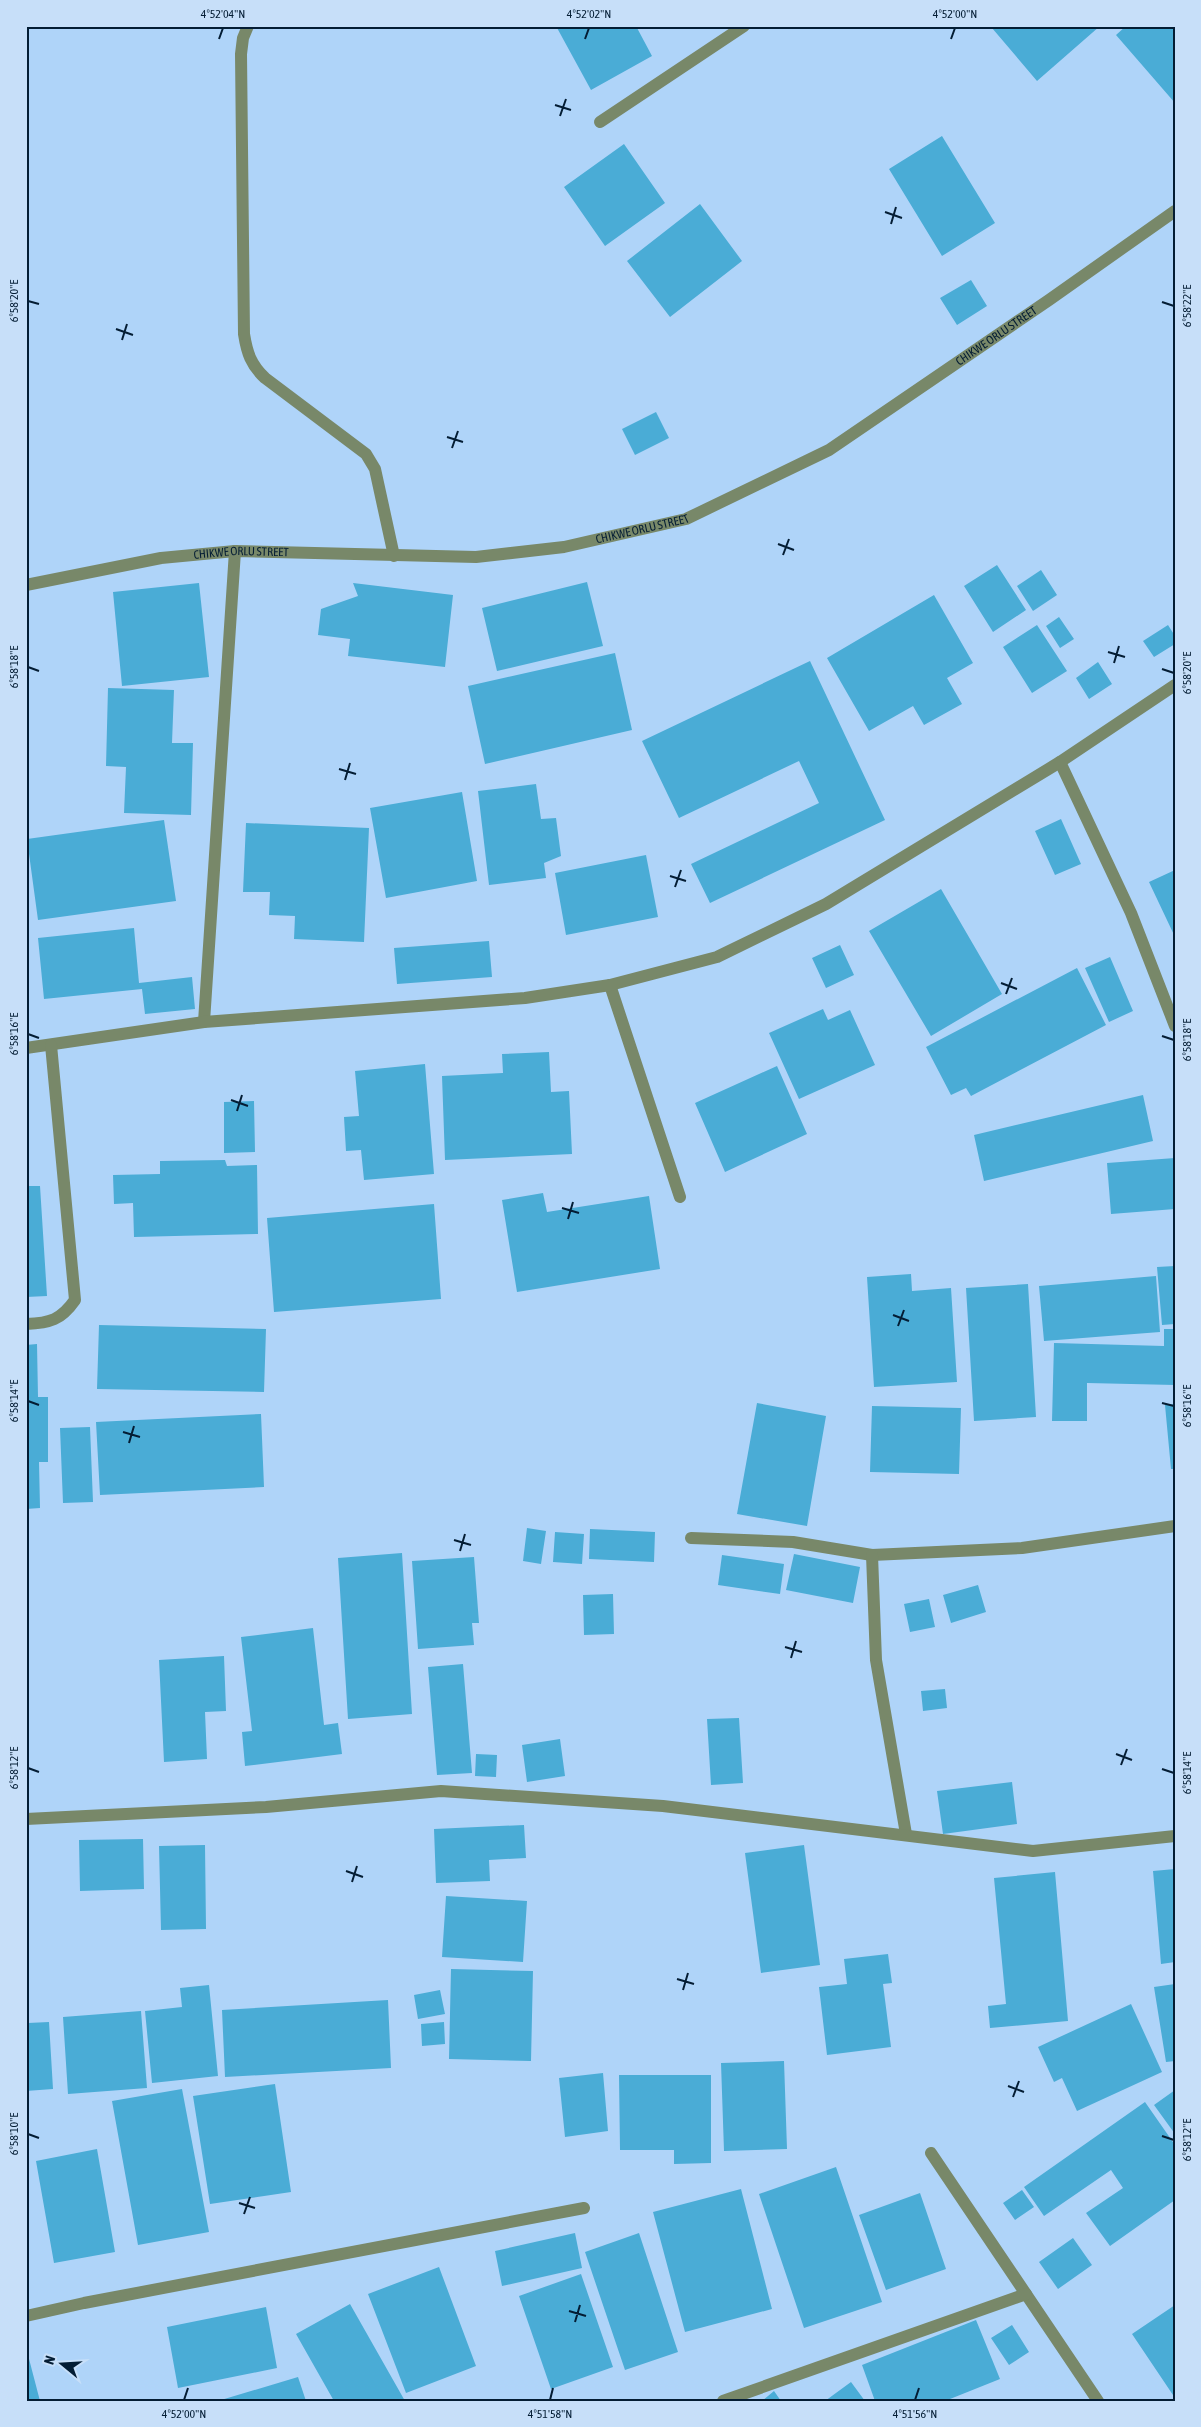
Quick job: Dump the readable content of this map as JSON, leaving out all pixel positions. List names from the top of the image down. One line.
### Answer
{"streets":{"street":["CHIKWE ORLU STREET"]},"north":"left","coordinates":["4°52'04\"N","4°52'02\"N","4°52'00\"N","6°58'20\"E","6°58'22\"E","6°58'18\"E","6°58'16\"E","6°58'14\"E","6°58'12\"E","6°58'10\"E","4°51'58\"N","4°51'56\"N"]}
